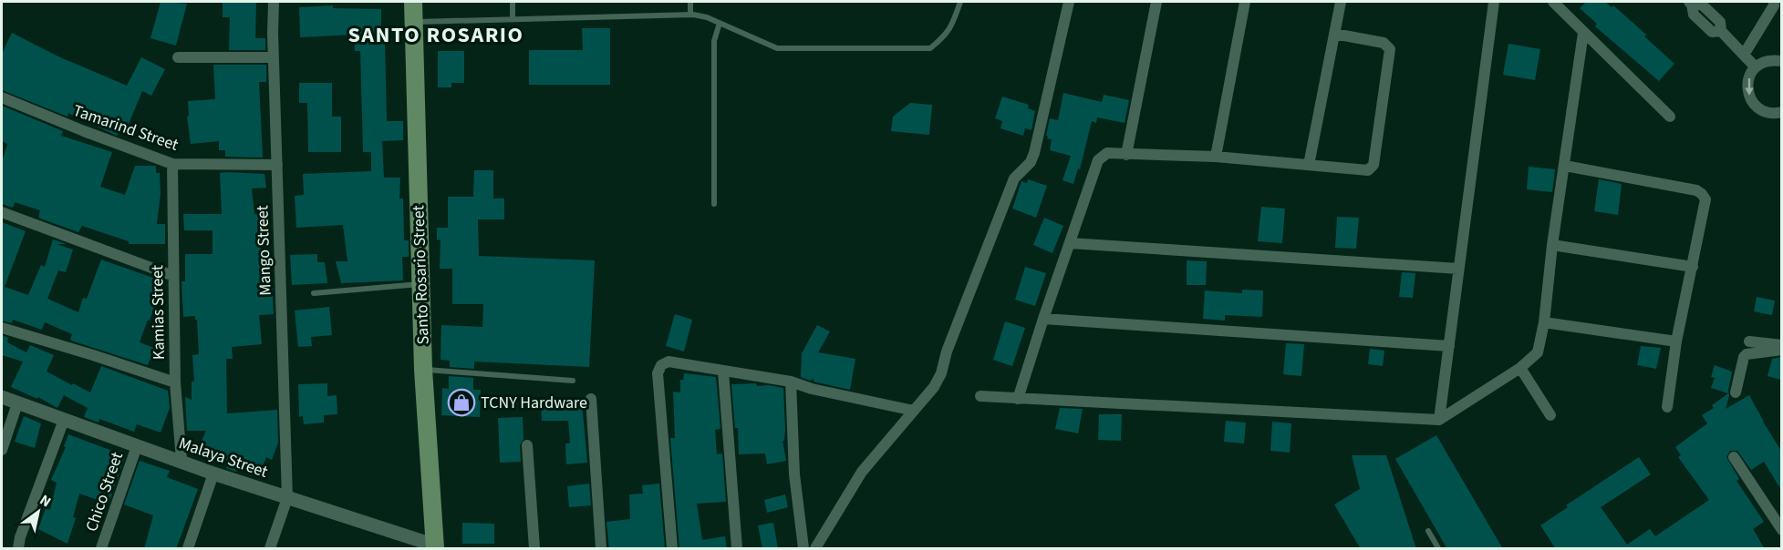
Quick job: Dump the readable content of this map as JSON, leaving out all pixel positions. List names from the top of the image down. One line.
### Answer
{"streets":{"main road":["Santo Rosario Street"],"street":["Tamarind Street","Mango Street","Kamias Street","Malaya Street","Chico Street"]},"crossings":[["Tamarind Street","Mango Street"],["Tamarind Street","Kamias Street"],["Mango Street","Malaya Street"],["Santo Rosario Street","Malaya Street"],["Kamias Street","Malaya Street"],["Malaya Street","Chico Street"]],"districts":["SANTO ROSARIO"],"places":{"shop":["TCNY Hardware"]},"north":"top right"}
